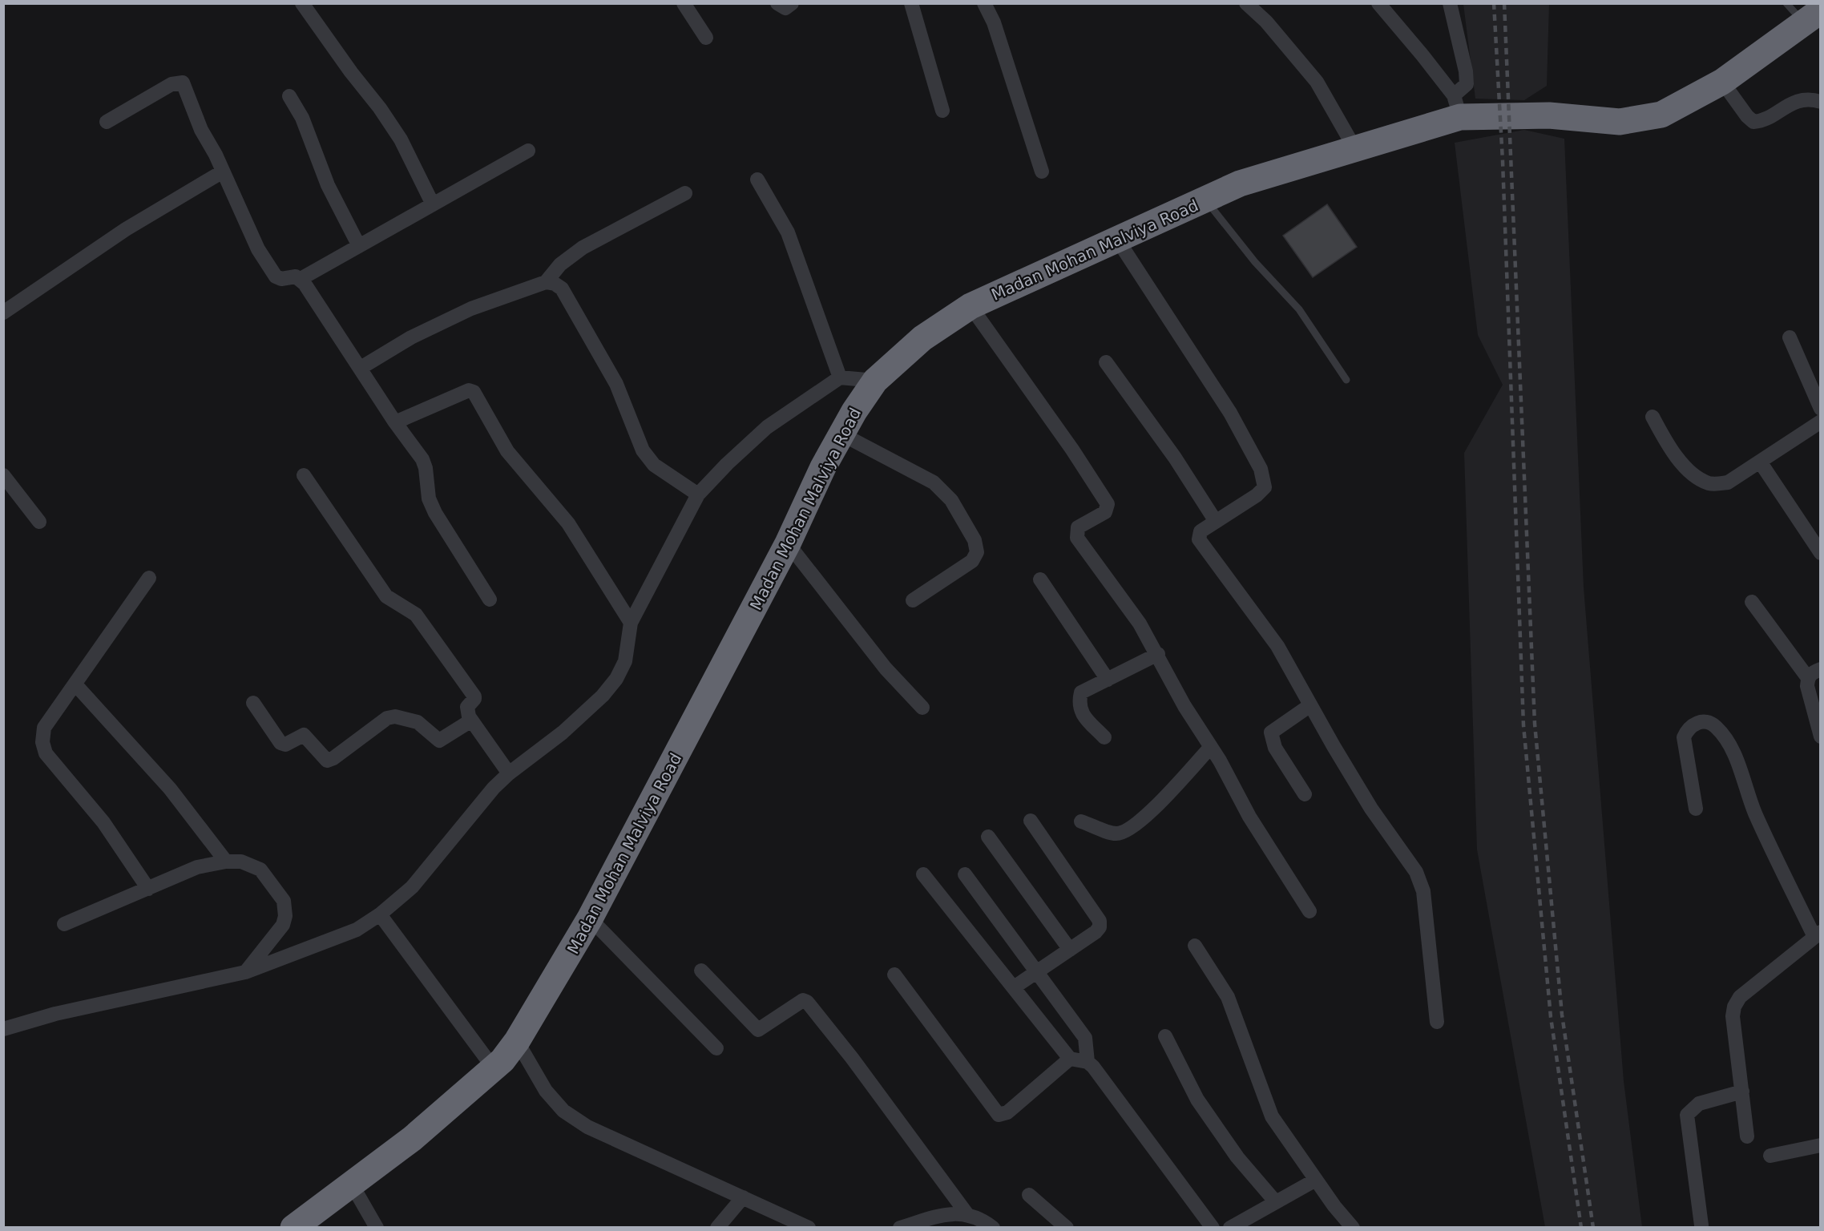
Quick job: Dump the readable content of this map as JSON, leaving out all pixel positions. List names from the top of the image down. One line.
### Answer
{"streets":{"highway":["Madan Mohan Malviya Road"]}}
